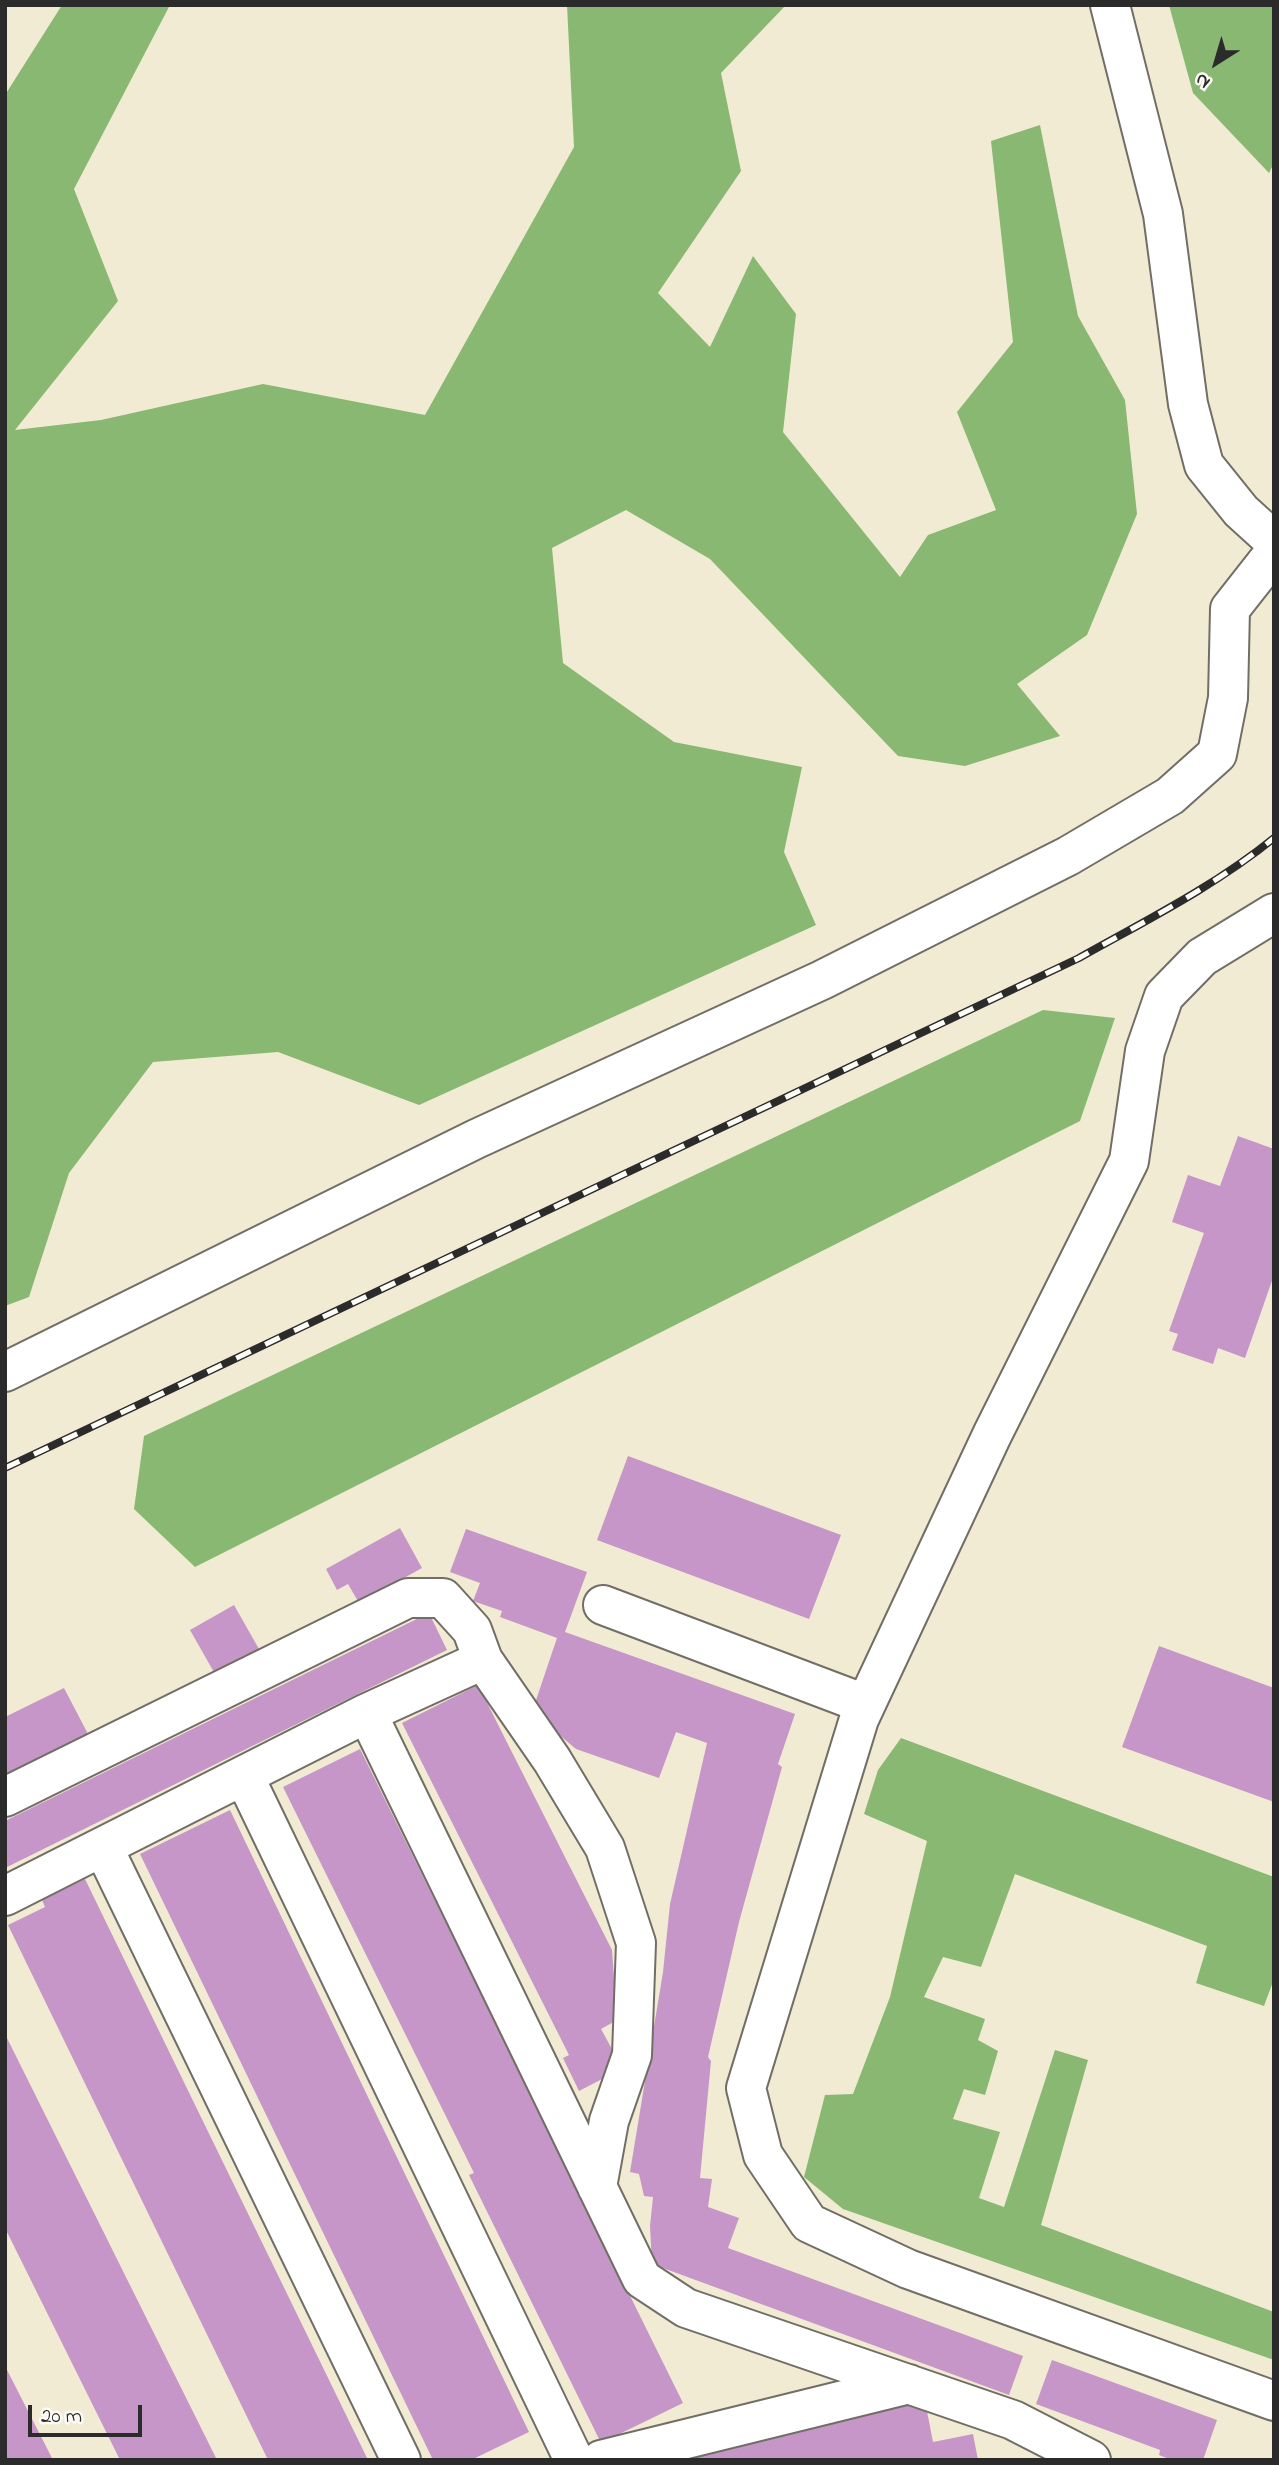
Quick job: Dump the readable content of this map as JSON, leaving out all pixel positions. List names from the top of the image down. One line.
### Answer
{"scale_bar":"20 m","north":"bottom left"}
